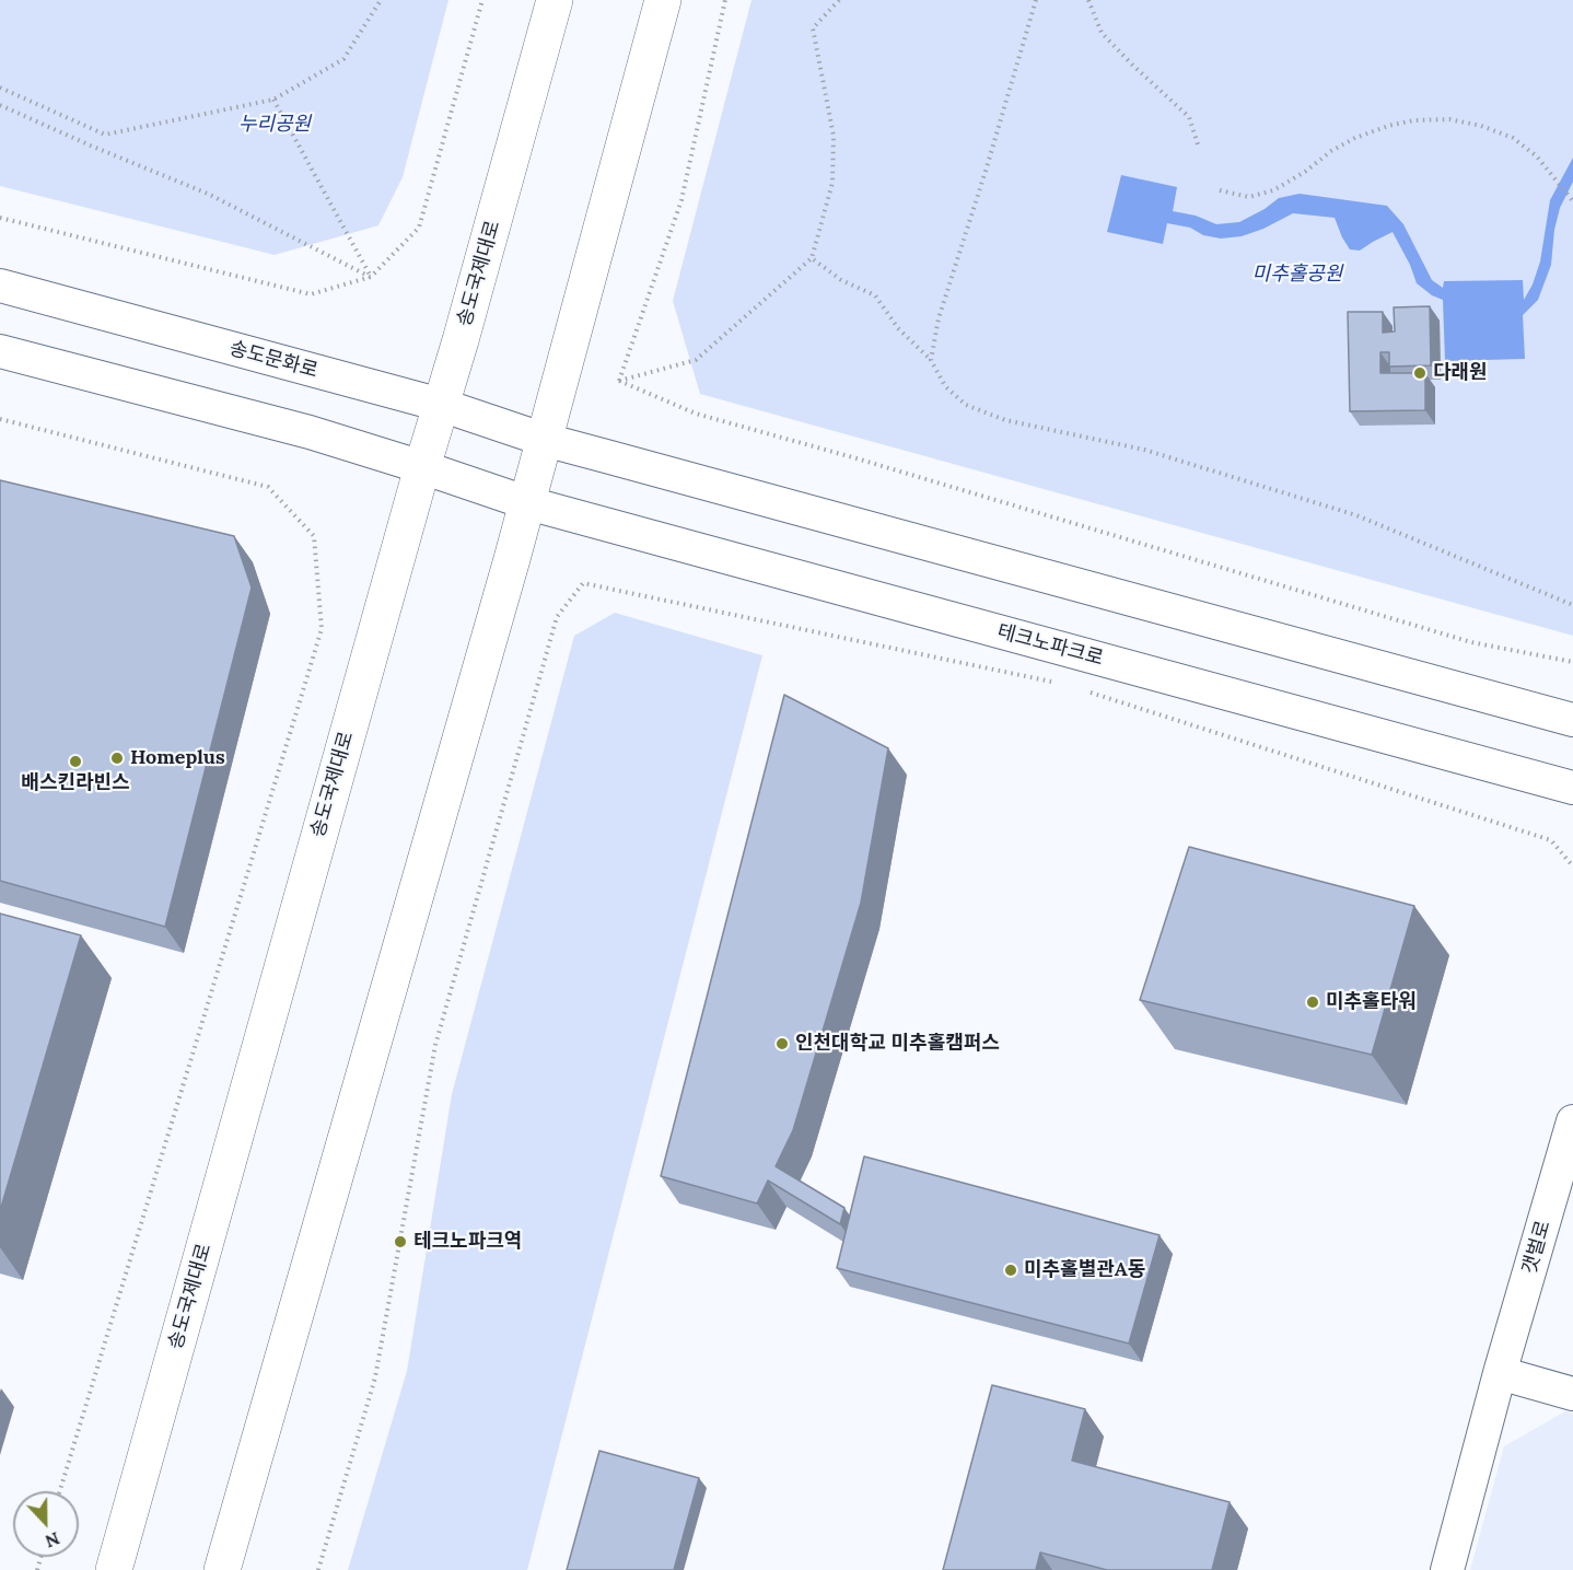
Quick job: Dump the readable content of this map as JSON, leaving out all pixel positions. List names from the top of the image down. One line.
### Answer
{"streets":{"main road":["송도국제대로"],"street":["송도문화로","테크노파크로","갯벌로"]},"crossings":[["송도국제대로","송도문화로"]],"parks":["누리공원","미추홀공원"],"places":["다래원","Homeplus","배스킨라빈스","미추홀타워","인천대학교 미추홀캠퍼스","테크노파크역","미추홀별관A동"],"north":"bottom"}
